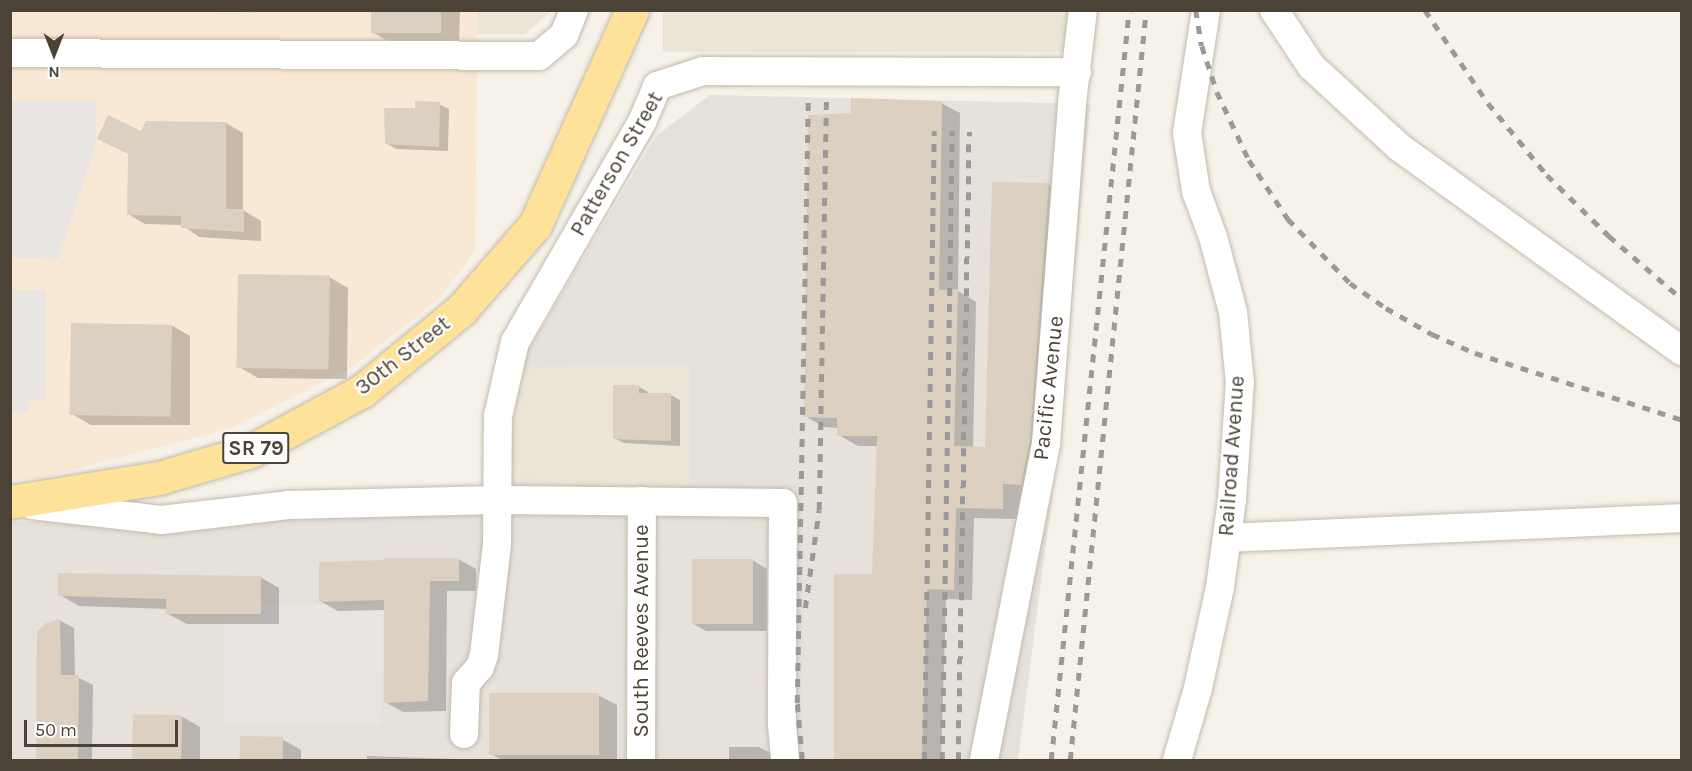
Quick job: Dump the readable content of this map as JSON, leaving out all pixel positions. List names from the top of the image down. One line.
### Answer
{"streets":{"main road":["30th Street","SR 79"],"street":["Patterson Street","Pacific Avenue","Railroad Avenue","South Reeves Avenue"]},"crossings":[["Patterson Street","30th Street"],["Patterson Street","Pacific Avenue"],["30th Street","South Reeves Avenue"]],"scale_bar":"50 m","north":"bottom"}
